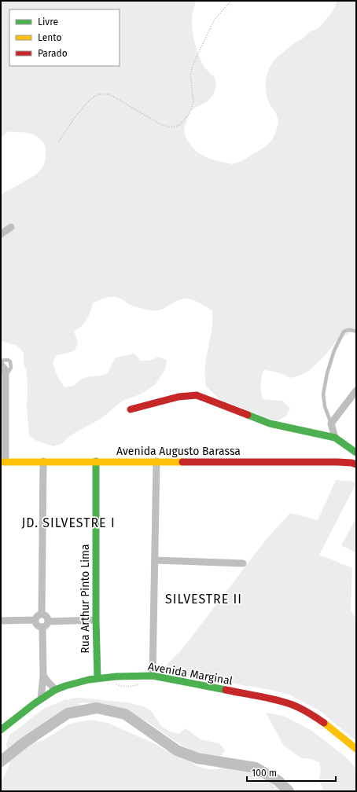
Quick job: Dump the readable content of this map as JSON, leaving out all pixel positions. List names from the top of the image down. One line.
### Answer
{"streets":{"street":["Avenida Augusto Barassa","Rua Arthur Pinto Lima","Avenida Marginal"]},"crossings":[["Avenida Augusto Barassa","Rua Arthur Pinto Lima"],["Rua Arthur Pinto Lima","Avenida Marginal"]],"districts":["JD. SILVESTRE I","SILVESTRE II"],"legend":["Livre","Lento","Parado"],"scale_bar":"100 m"}
